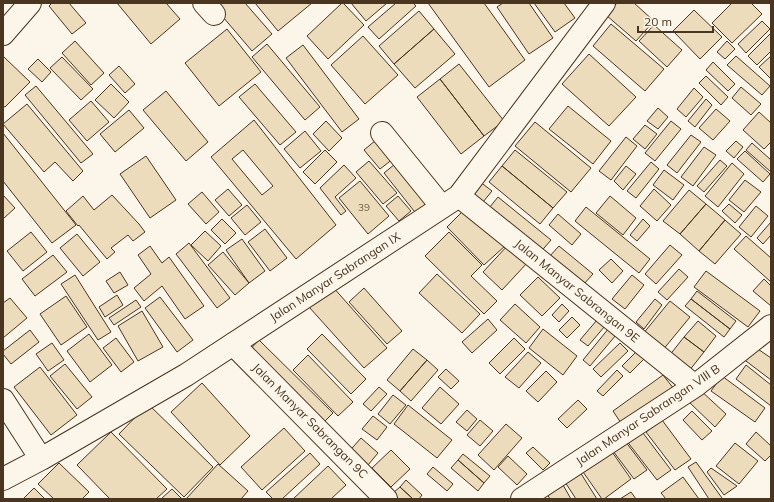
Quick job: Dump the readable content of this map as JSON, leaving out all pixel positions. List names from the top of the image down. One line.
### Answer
{"streets":{"street":["Jalan Manyar Sabrangan IX","Jalan Manyar Sabrangan 9E","Jalan Manyar Sabrangan VIII B","Jalan Manyar Sabrangan 9C"]},"crossings":[["Jalan Manyar Sabrangan IX","Jalan Manyar Sabrangan 9E"],["Jalan Manyar Sabrangan IX","Jalan Manyar Sabrangan 9C"],["Jalan Manyar Sabrangan 9E","Jalan Manyar Sabrangan VIII B"]],"house_numbers":["39"],"scale_bar":"20 m"}
